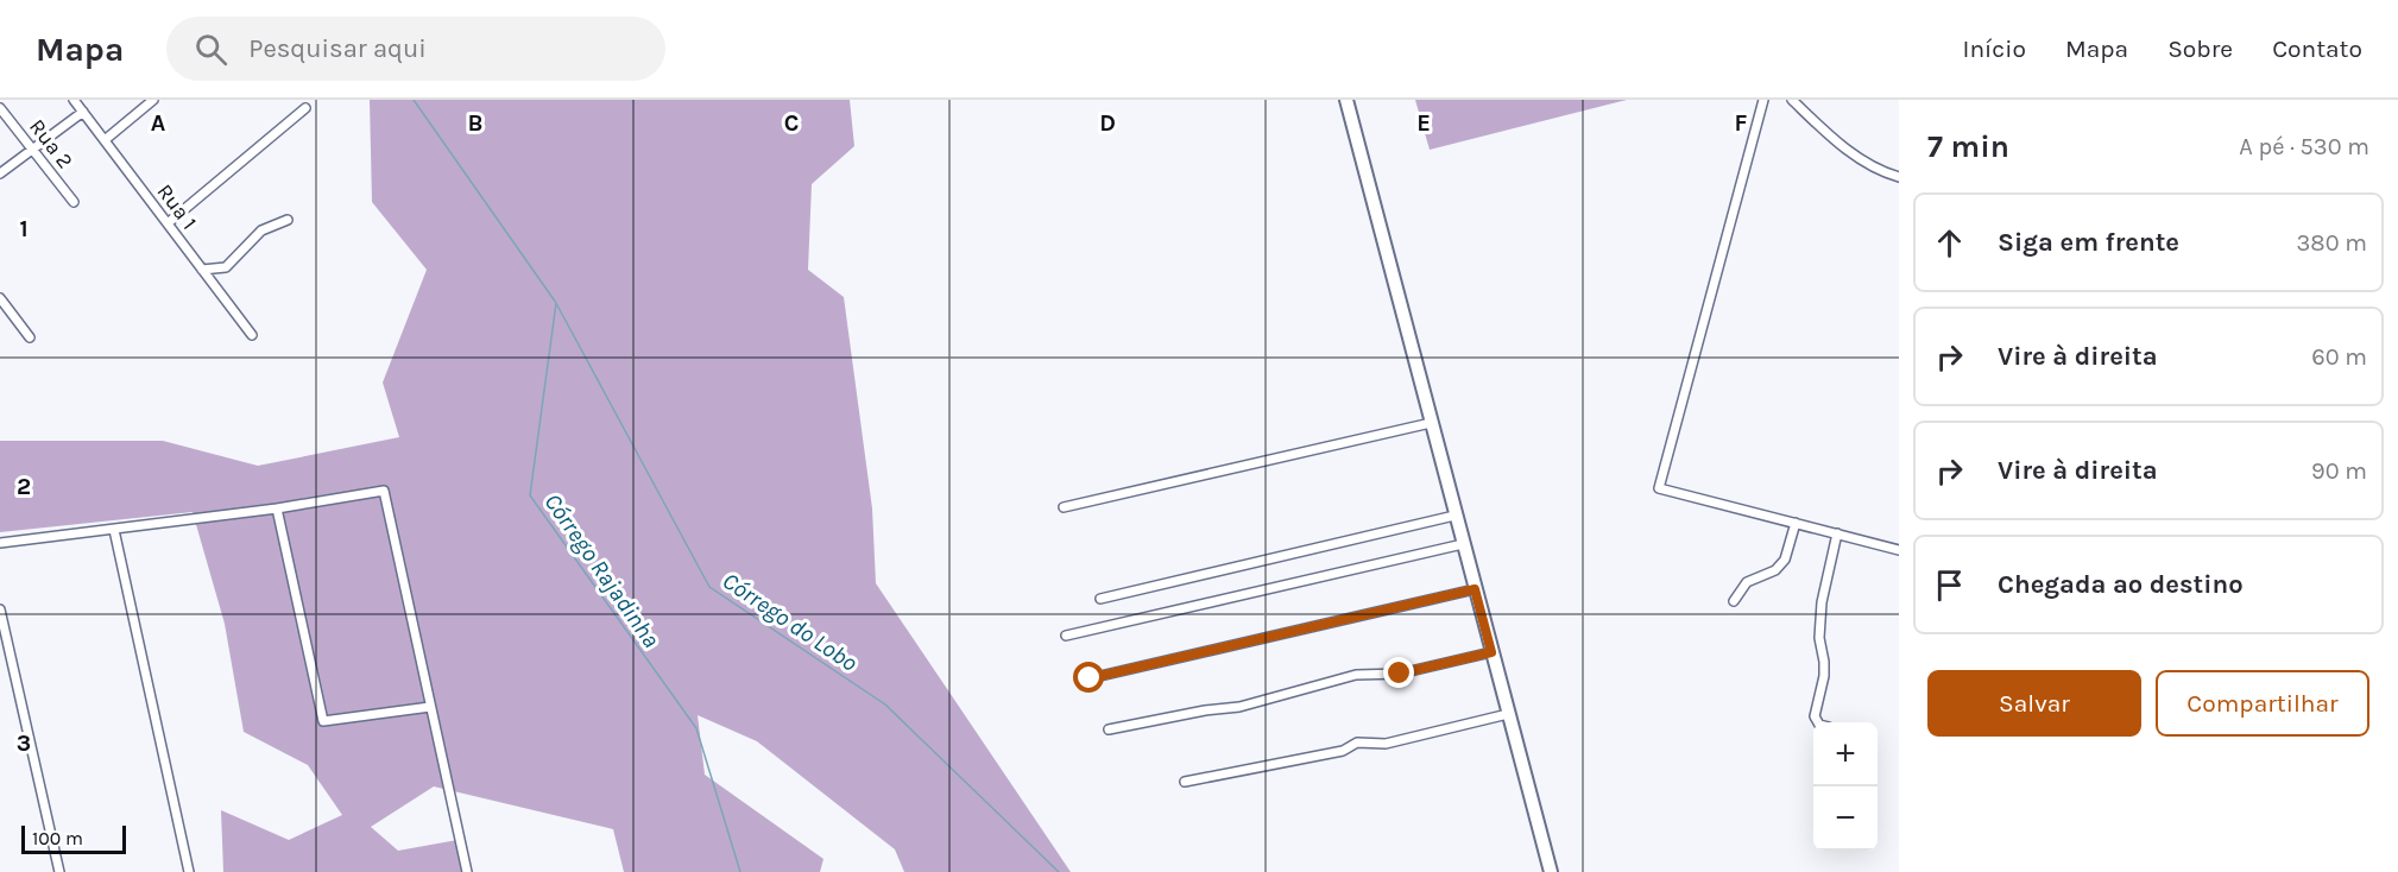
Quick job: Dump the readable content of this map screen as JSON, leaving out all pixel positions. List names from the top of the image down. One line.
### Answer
{"streets":{"street":["Rua 2","Rua 1"]},"water":["Córrego Rajadinha","Córrego do Lobo"],"scale_bar":"100 m","page":{"header":"Mapa","search":"Pesquisar aqui","nav":["Início","Mapa","Sobre","Contato"],"heading":["7 min","A pé · 530 m"],"list":[["Siga em frente","380 m"],["Vire à direita","60 m"],["Vire à direita","90 m"],"Chegada ao destino"],"buttons":["Salvar","Compartilhar"],"map_buttons":["+","−"],"scale":"100 m"},"grid":{"columns":["A","B","C","D","E","F"],"rows":["1","2","3"]}}
